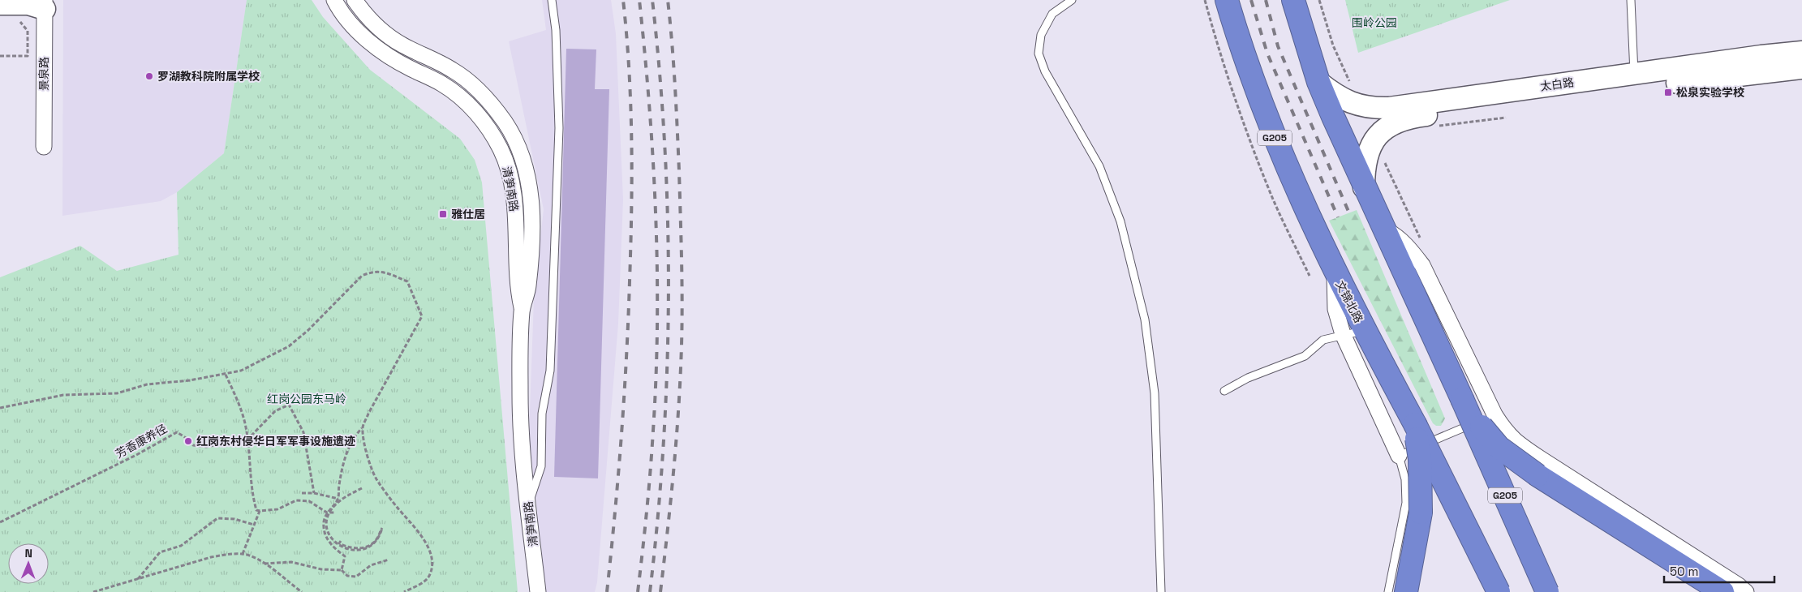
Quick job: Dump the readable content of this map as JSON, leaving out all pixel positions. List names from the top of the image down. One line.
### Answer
{"streets":{"highway":["G205","文锦北路"],"main road":["太白路"],"street":["景泉路","清笋南路"],"path":["芳香康养径"]},"crossings":[["太白路","G205"]],"parks":["围岭公园","红岗公园东马岭"],"places":{"other":["罗湖教科院附属学校","红岗东村侵华日军军事设施遗迹"],"transit":["松泉实验学校","雅仕居"]},"scale_bar":"50 m","north":"top"}
